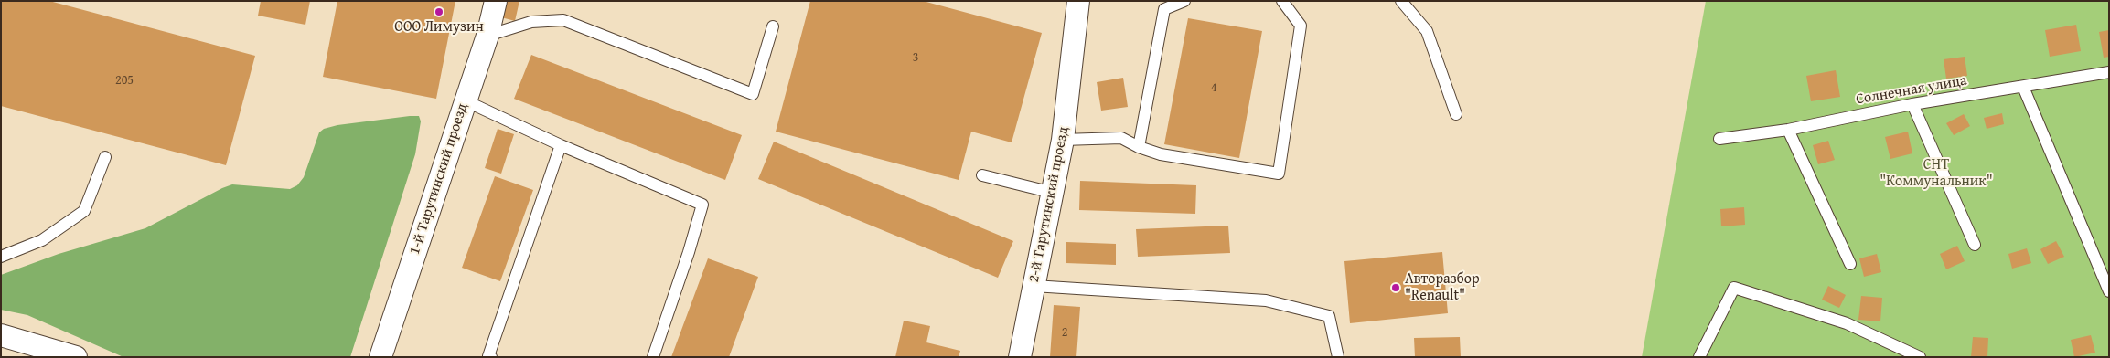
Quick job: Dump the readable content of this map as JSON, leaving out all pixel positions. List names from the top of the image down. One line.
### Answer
{"streets":{"street":["1-й Тарутинский проезд","2-й Тарутинский проезд"],"lane":["Солнечная улица"]},"parks":["СНТ \"Коммунальник\""],"places":["ООО Лимузин","Авторазбор \"Renault\""],"house_numbers":["3","205","4","2"]}
